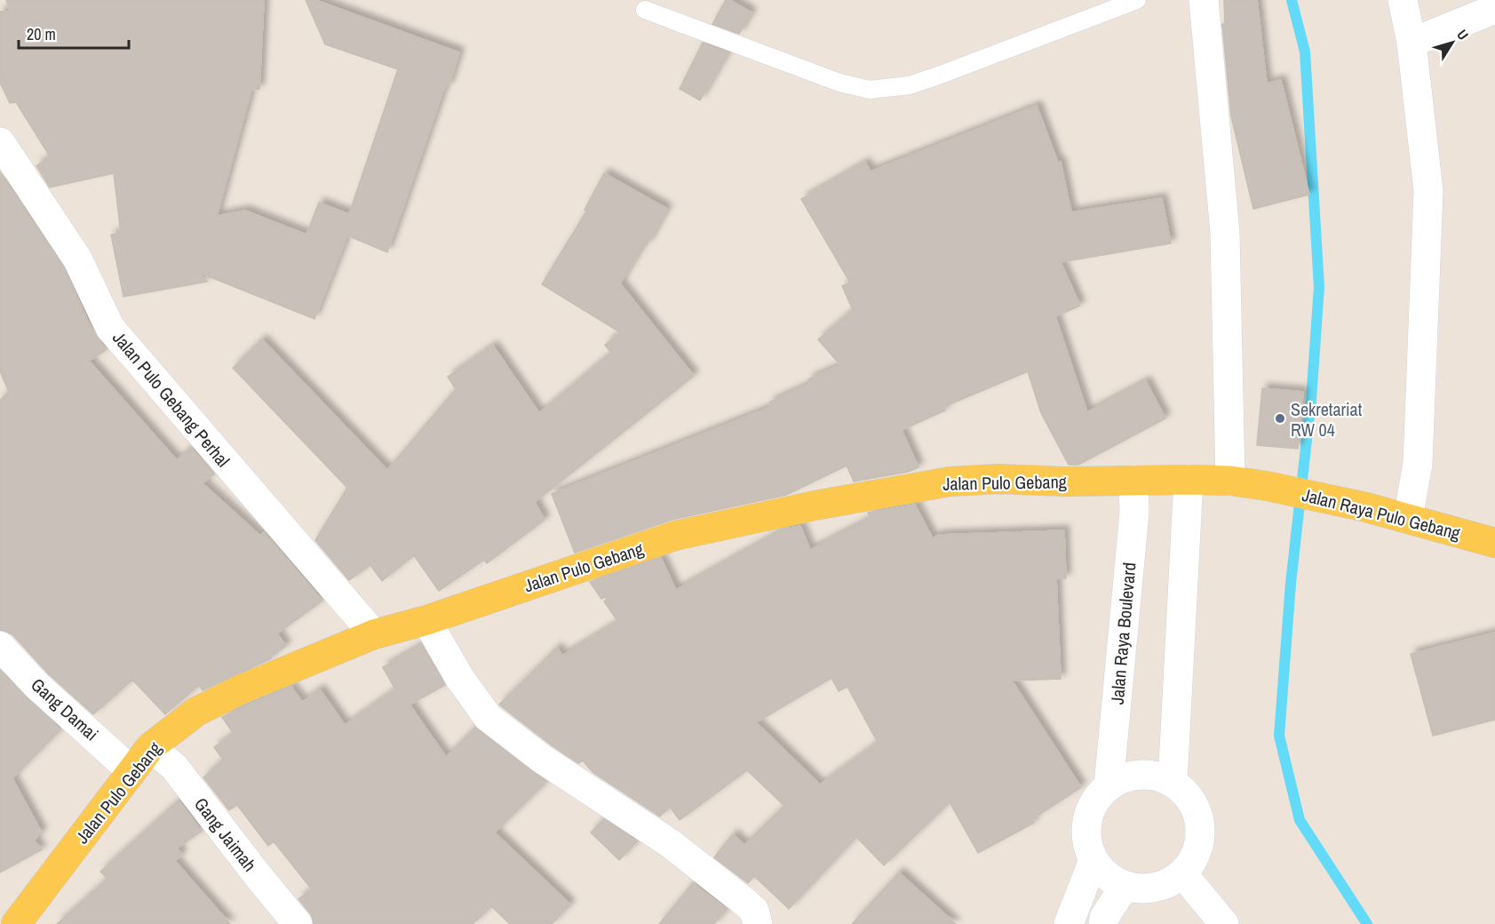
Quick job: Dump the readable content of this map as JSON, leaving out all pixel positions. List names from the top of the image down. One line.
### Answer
{"streets":{"main road":["Jalan Pulo Gebang","Jalan Raya Pulo Gebang"],"street":["Jalan Pulo Gebang Perhal","Jalan Raya Boulevard","Gang Damai","Gang Jaimah"]},"crossings":[["Jalan Pulo Gebang Perhal","Jalan Pulo Gebang"],["Jalan Pulo Gebang","Jalan Raya Pulo Gebang"],["Jalan Pulo Gebang","Jalan Raya Boulevard"],["Jalan Pulo Gebang","Gang Damai"],["Jalan Pulo Gebang","Gang Jaimah"]],"places":["Sekretariat RW 04"],"scale_bar":"20 m","north":"top right"}
